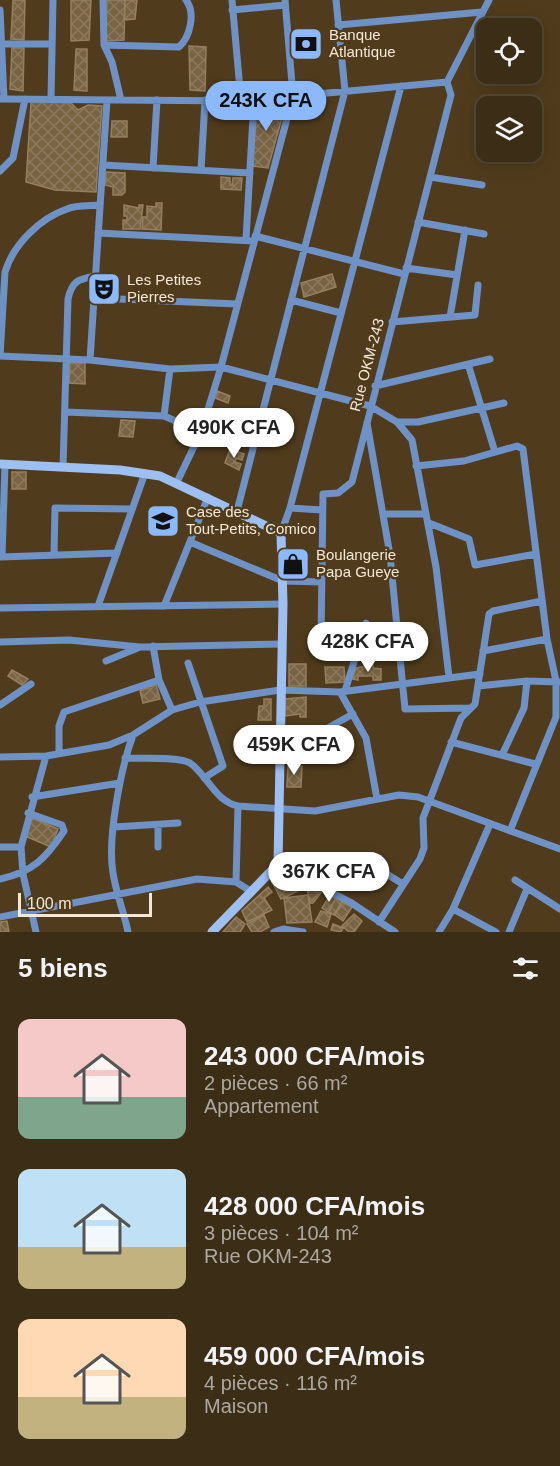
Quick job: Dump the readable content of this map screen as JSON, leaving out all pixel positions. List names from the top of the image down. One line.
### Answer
{"streets":{"street":["Rue OKM-243"]},"places":{"bank":["Banque Atlantique"],"theatre":["Les Petites Pierres"],"school or university":["Case des Tout-Petits, Comico"],"shop":["Boulangerie Papa Gueye"]},"scale_bar":"100 m","page":{"price":["243K CFA","490K CFA","428K CFA","459K CFA","367K CFA"],"scale":"100 m","heading":"5 biens","list":[{"name":"243 000 CFA/mois","note":"2 pièces · 66 m² · Appartement"},{"name":"428 000 CFA/mois","note":"3 pièces · 104 m² · Rue OKM-243"},{"name":"459 000 CFA/mois","note":"4 pièces · 116 m² · Maison"}]}}
